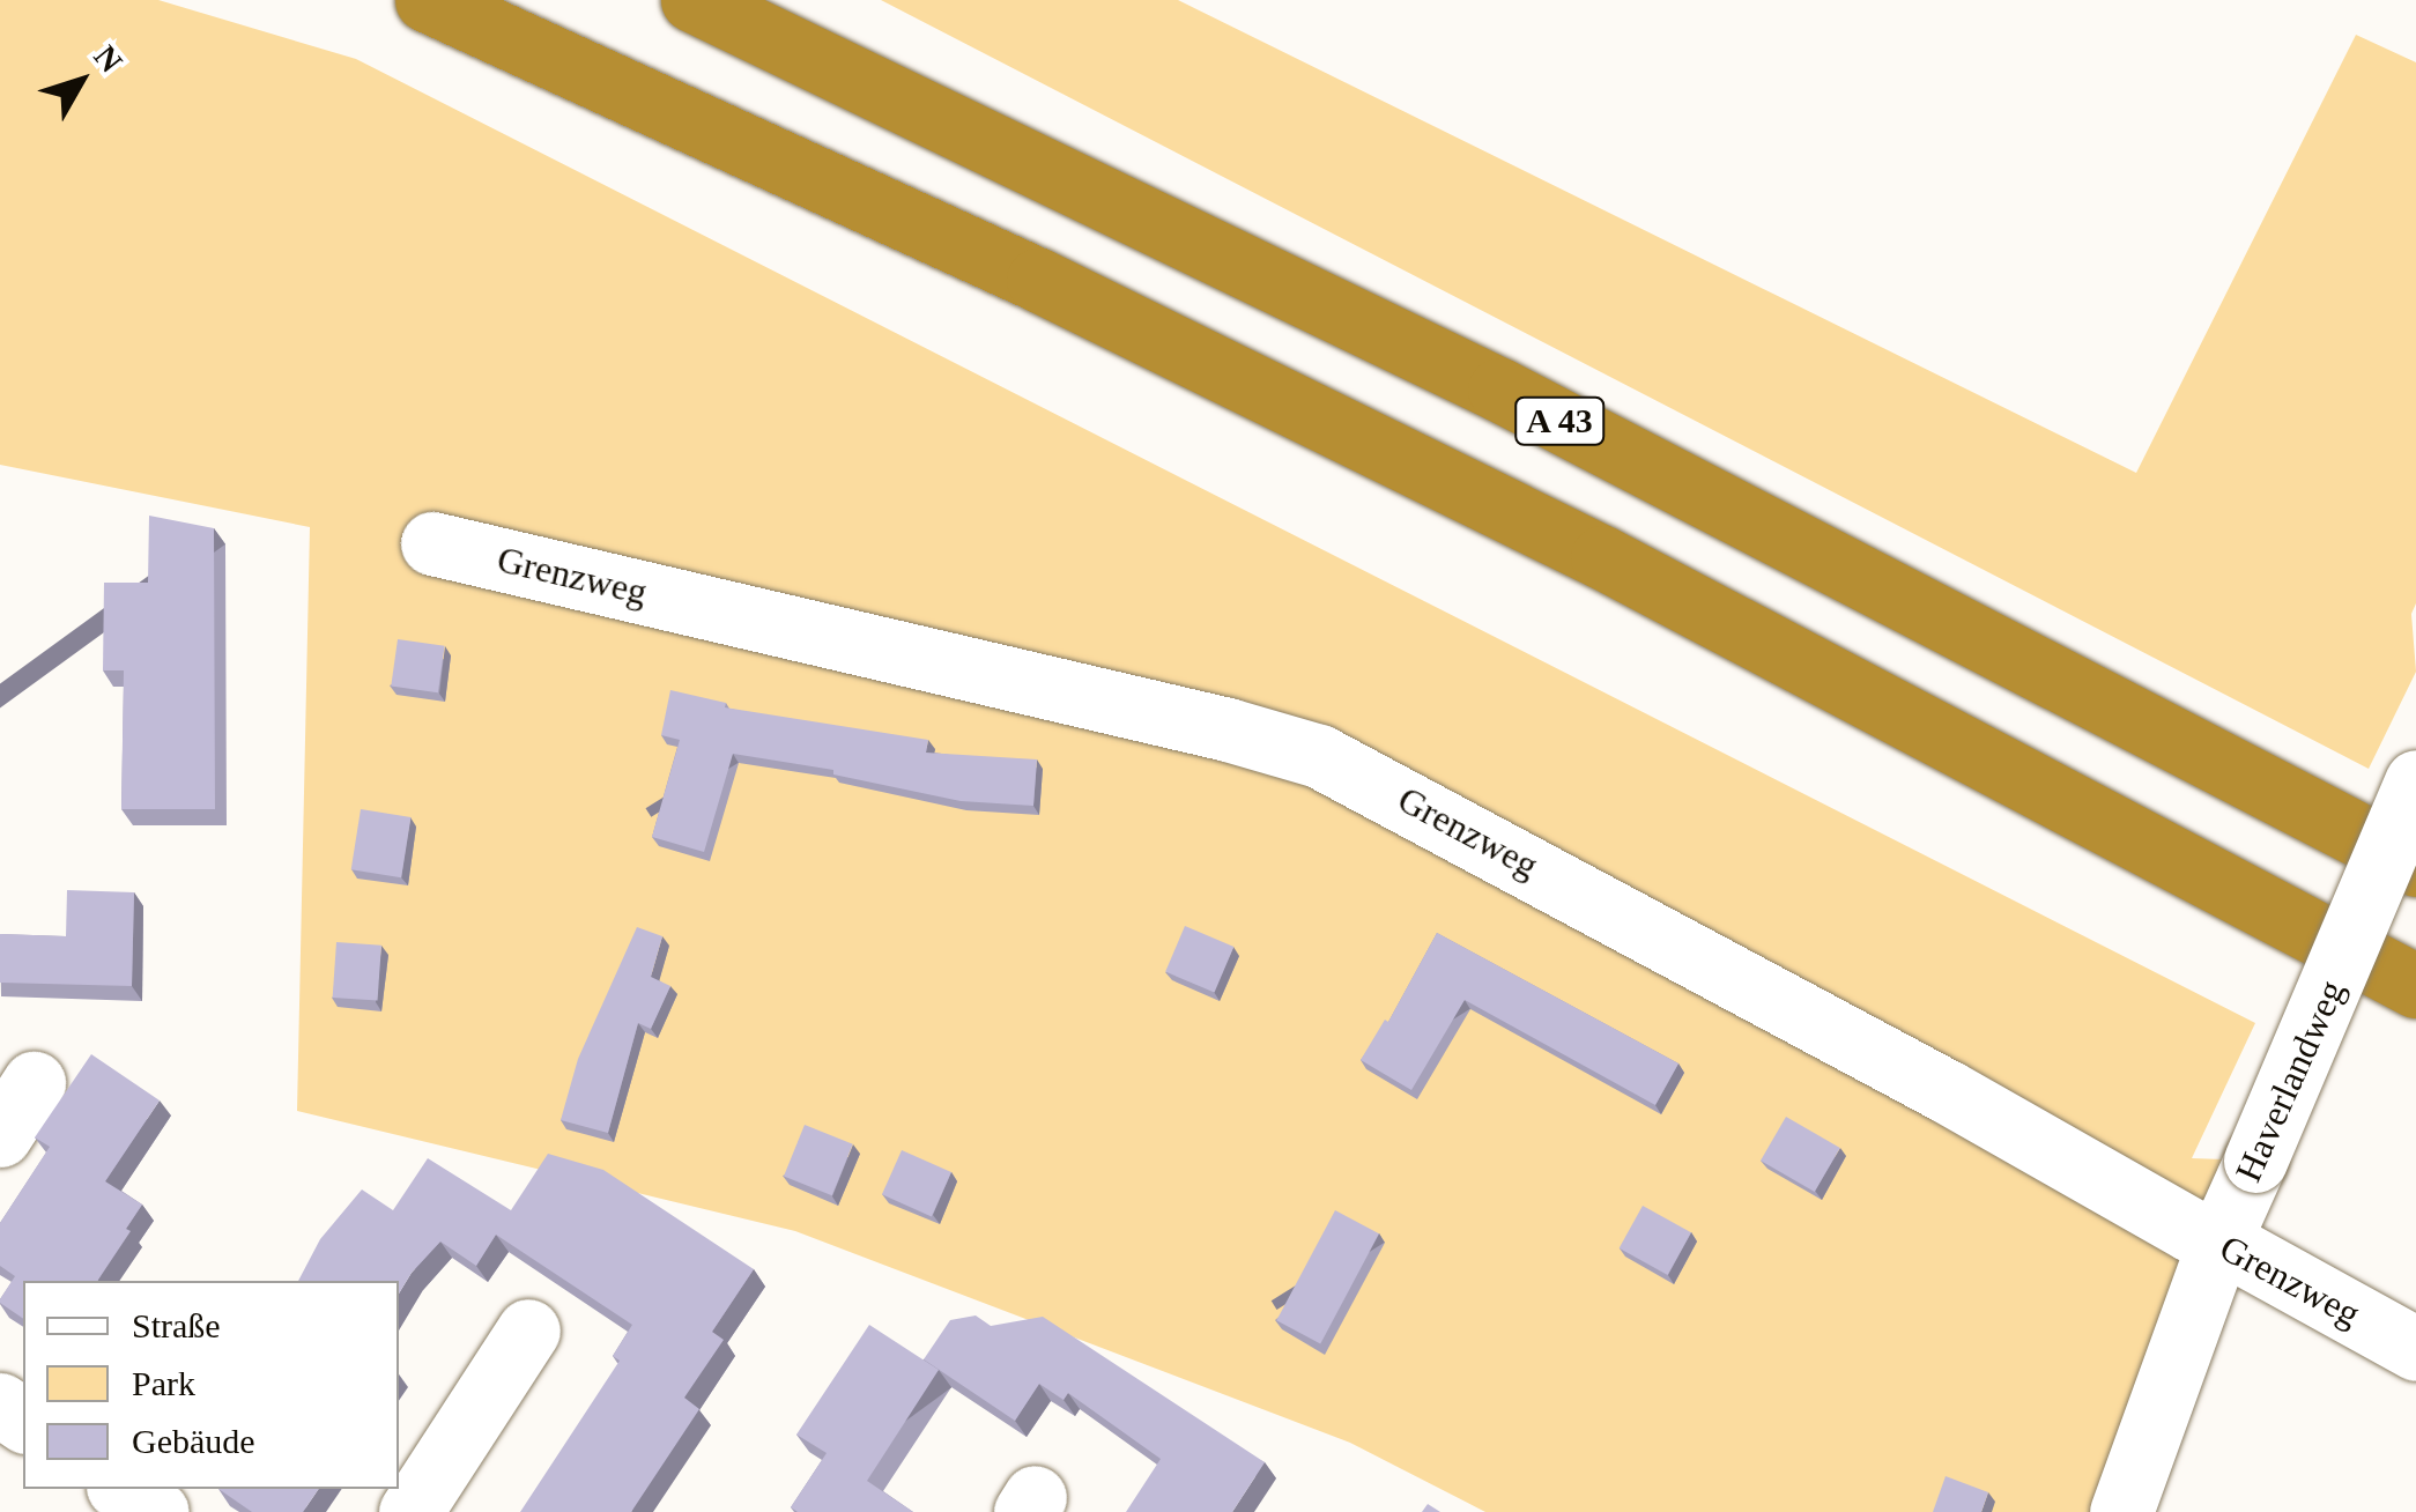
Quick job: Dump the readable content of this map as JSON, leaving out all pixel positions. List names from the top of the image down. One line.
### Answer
{"streets":{"highway":["A 43"],"street":["Grenzweg","Haverlandweg"]},"crossings":[["Grenzweg","Haverlandweg"]],"legend":["Straße","Park","Gebäude"],"north":"top right"}
